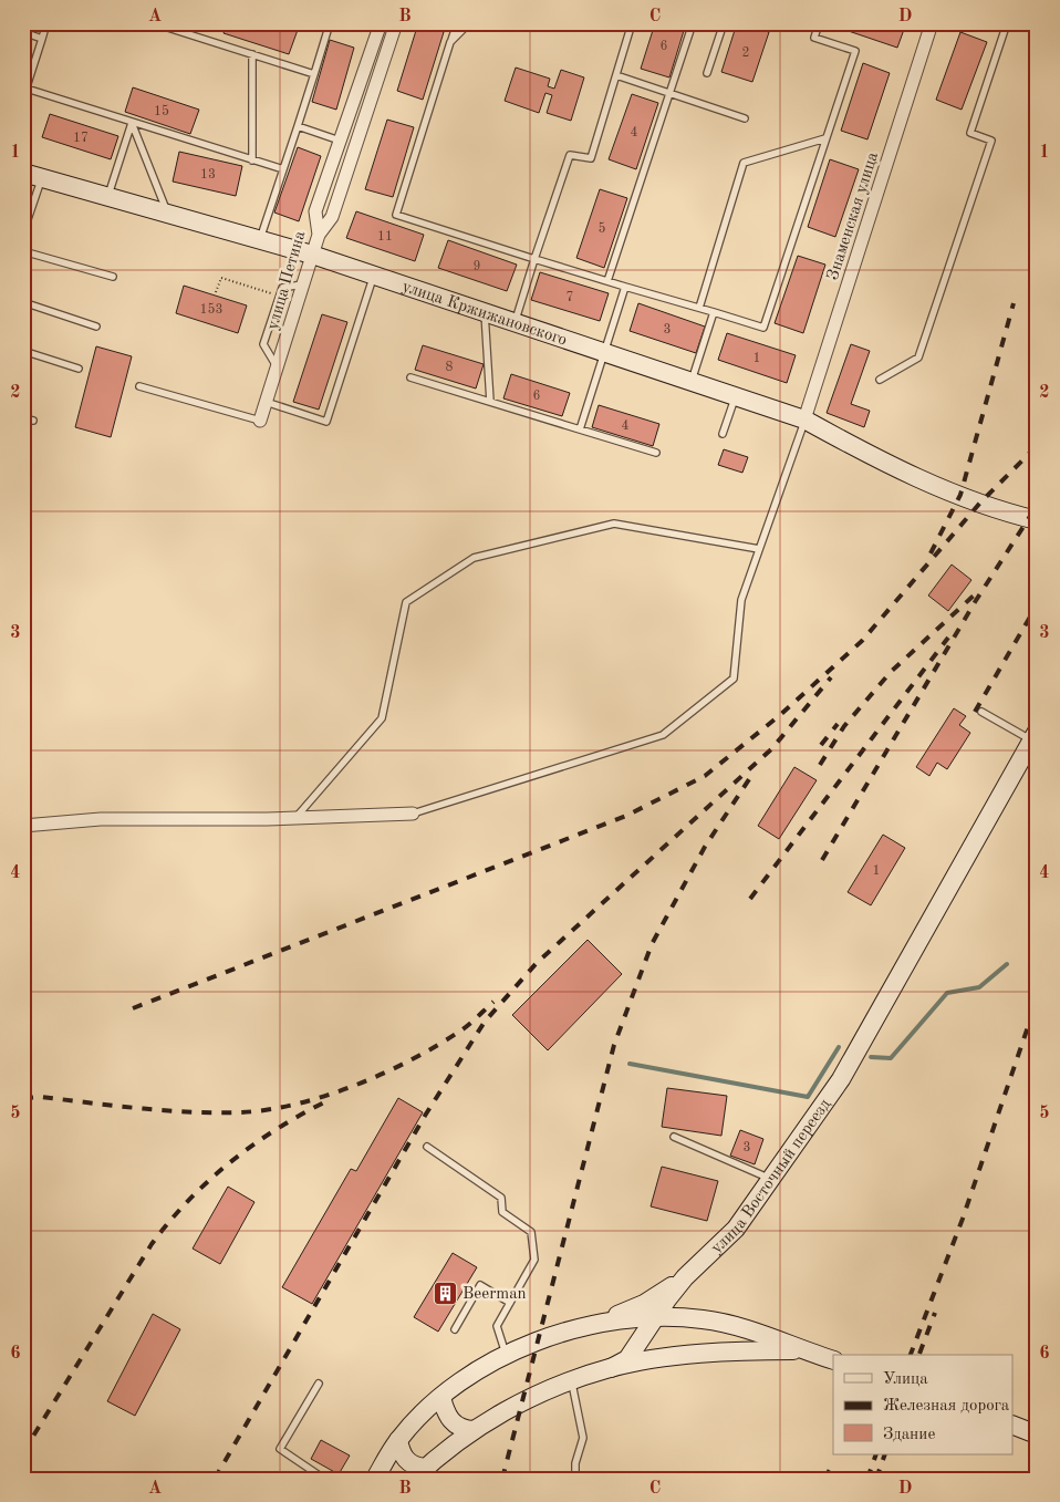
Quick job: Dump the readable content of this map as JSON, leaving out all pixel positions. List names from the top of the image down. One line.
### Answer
{"streets":{"street":["Знаменская улица","улица Петина","улица Кржижановского","улица Восточный переезд"]},"crossings":[["Знаменская улица","улица Кржижановского"],["улица Петина","улица Кржижановского"]],"places":{"building":["Beerman"]},"house_numbers":["6","2","15","4","17","13","5","11","9","7","153","3","1","8","6","4","1","3"],"legend":["Улица","Железная дорога","Здание"],"grid":{"columns":["A","B","C","D"],"rows":["1","2","3","4","5","6"]}}
